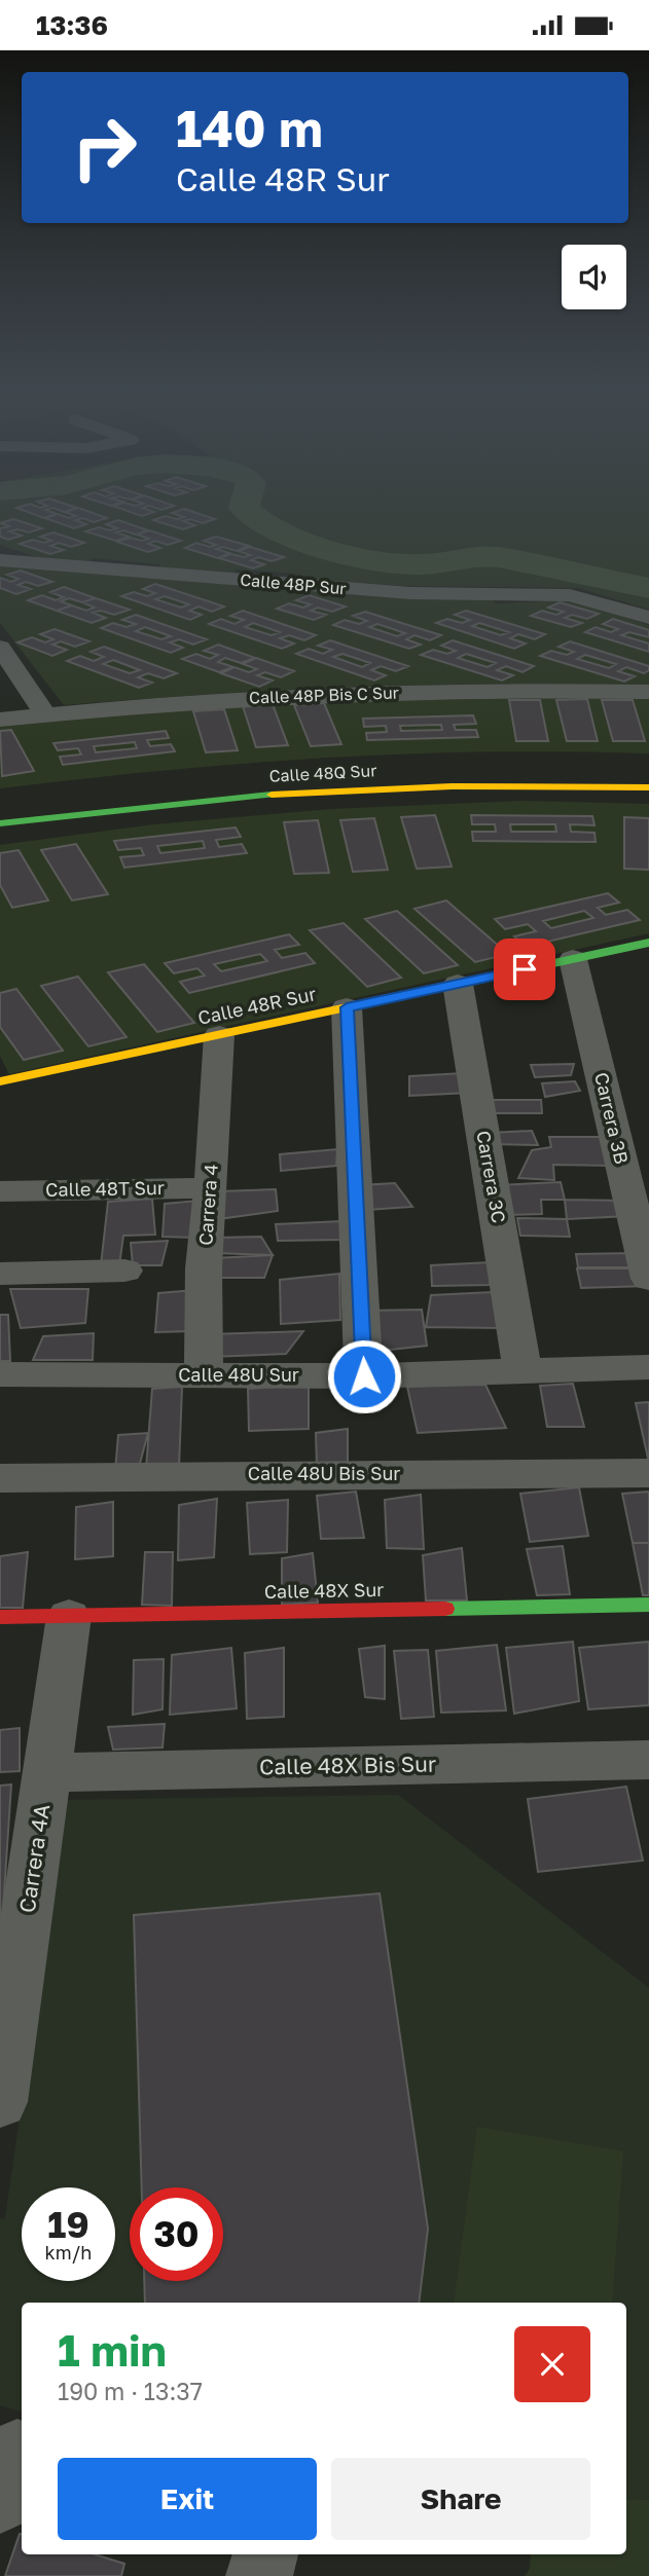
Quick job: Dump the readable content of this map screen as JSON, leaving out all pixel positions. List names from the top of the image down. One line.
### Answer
{"streets":{"street":["Calle 48P Sur","Calle 48P Bis C Sur","Calle 48Q Sur","Calle 48R Sur","Carrera 3B","Carrera 3C","Calle 48T Sur","Carrera 4","Calle 48U Sur","Calle 48U Bis Sur","Calle 48X Sur","Calle 48X Bis Sur","Carrera 4A"]},"crossings":[["Calle 48R Sur","Carrera 3B"],["Calle 48R Sur","Carrera 3C"],["Calle 48R Sur","Carrera 4"],["Carrera 3C","Calle 48U Sur"],["Calle 48T Sur","Carrera 4"],["Carrera 4","Calle 48U Sur"],["Calle 48X Sur","Carrera 4A"],["Calle 48X Bis Sur","Carrera 4A"]],"page":{"status":"13:36","turn":["140 m","Calle 48R Sur"],"speed":"19 km/h","limit":"30","heading":["1 min","190 m · 13:37"],"buttons":["Exit","Share"]}}
